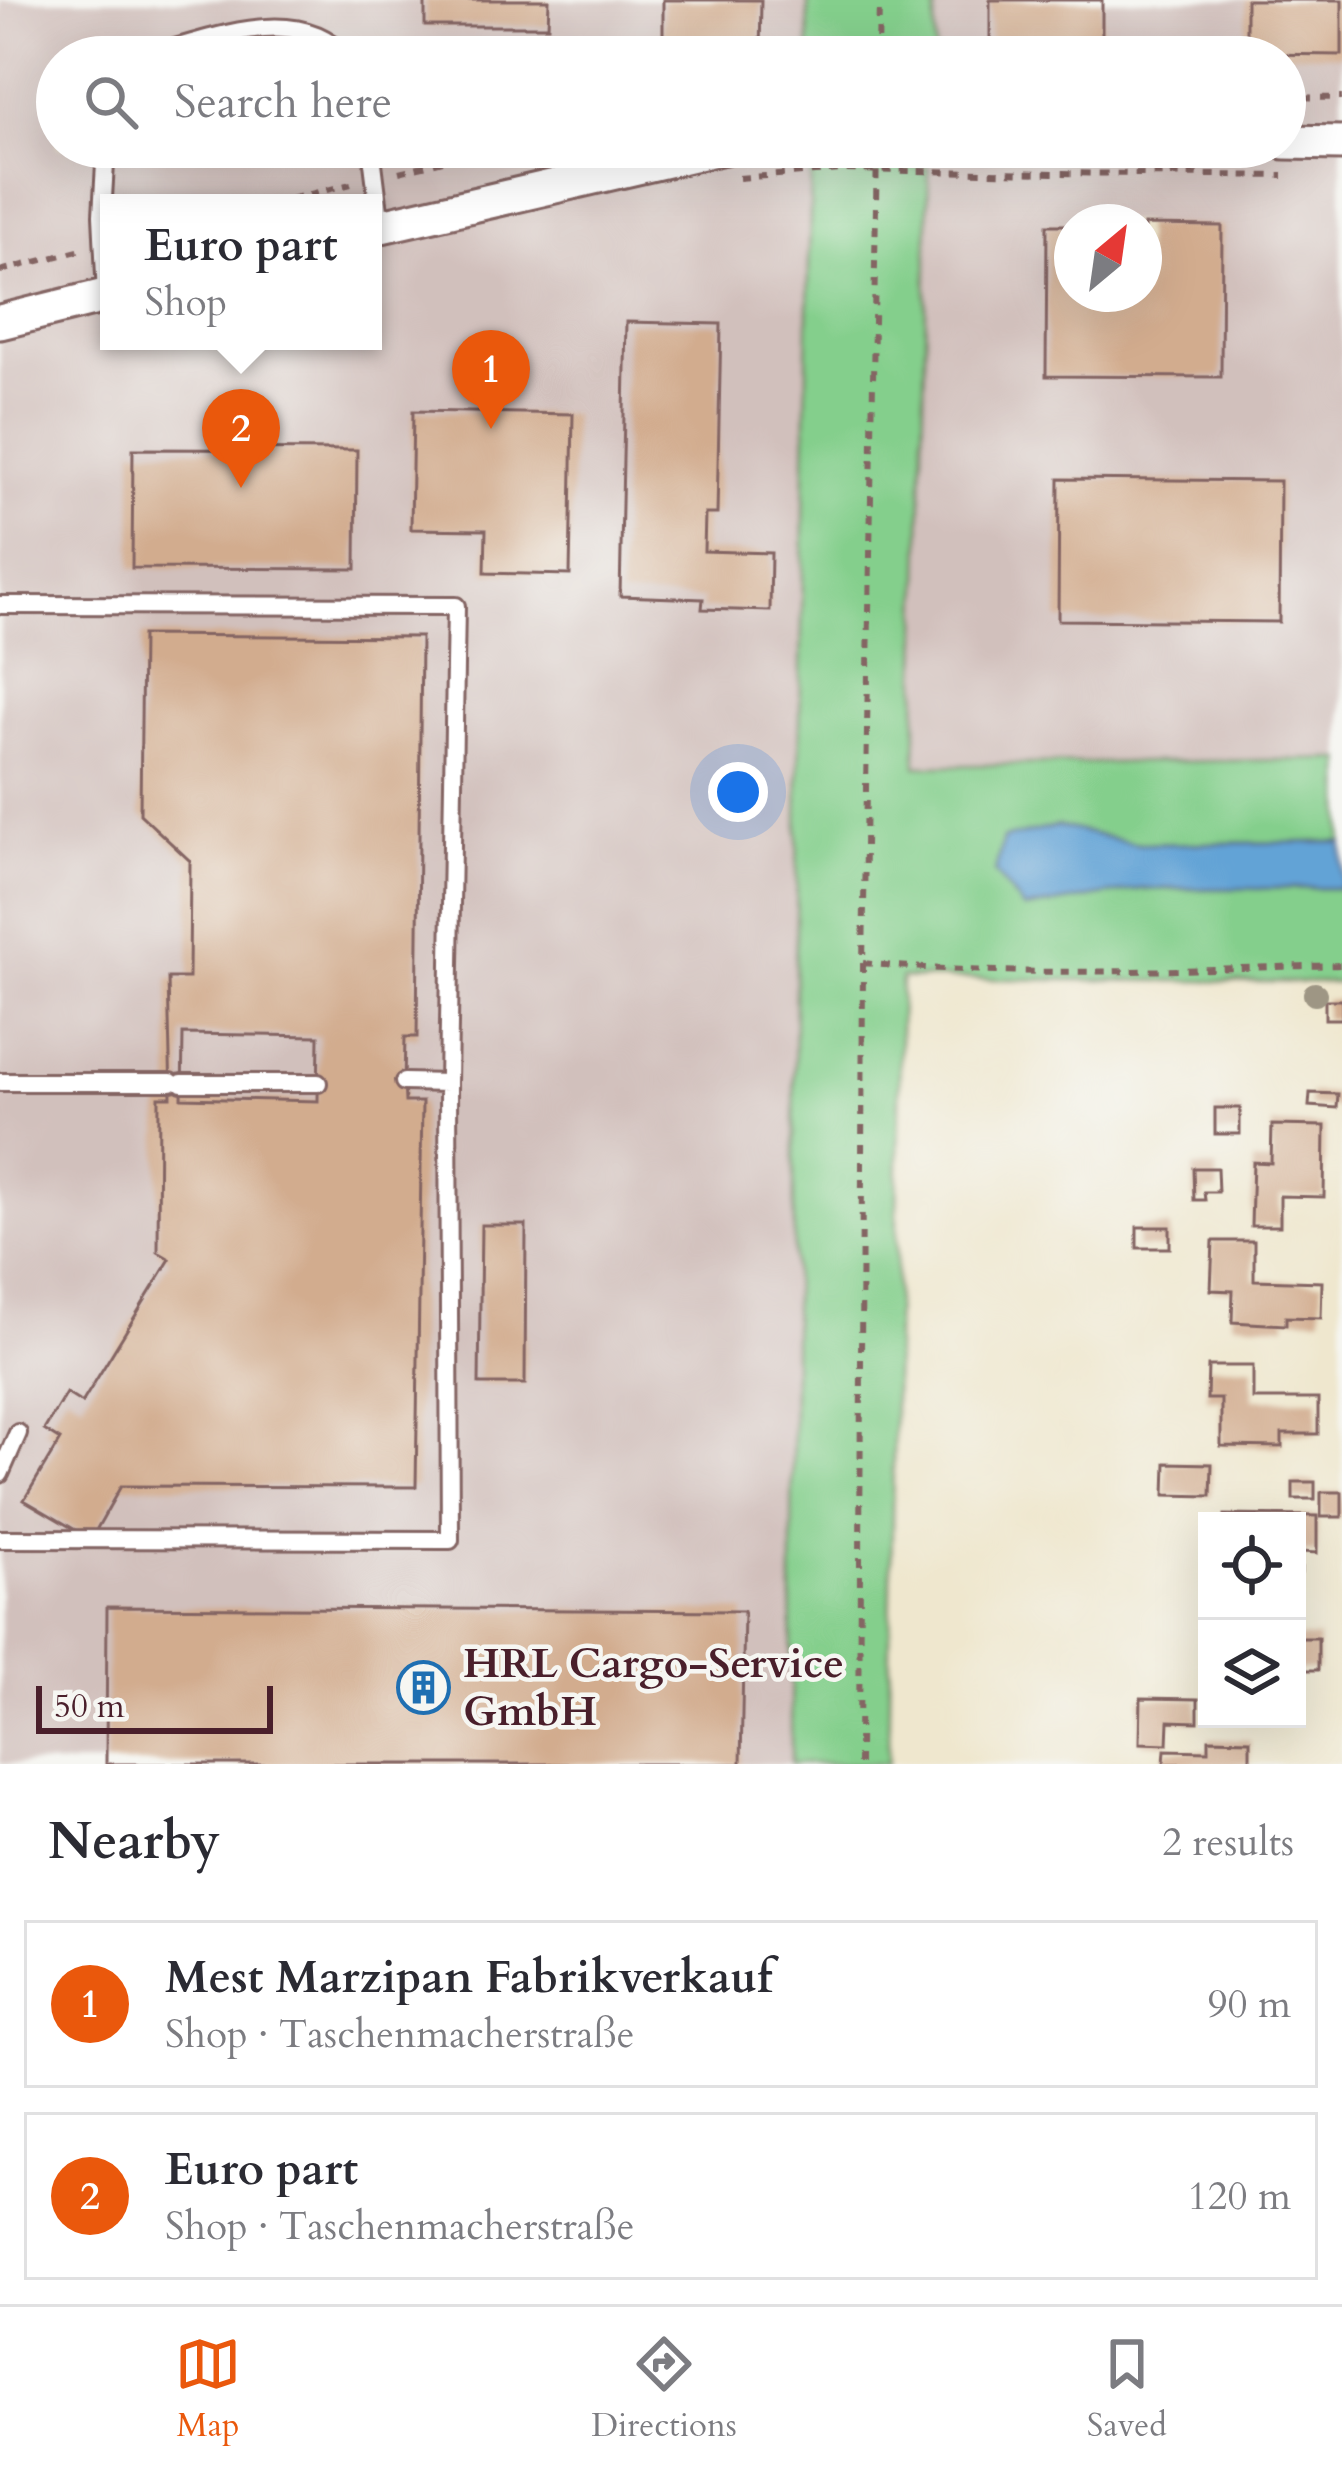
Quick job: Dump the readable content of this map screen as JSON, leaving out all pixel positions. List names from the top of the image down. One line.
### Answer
{"places":{"building":["HRL Cargo-Service GmbH"]},"scale_bar":"50 m","north":"top right","page":{"search":"Search here","popup":["Euro part","Shop"],"pins":["1","2"],"scale":"50 m","heading":["Nearby","2 results"],"list":[{"mark":"1","name":"Mest Marzipan Fabrikverkauf","note":"Shop · Taschenmacherstraße","value":"90 m"},{"mark":"2","name":"Euro part","note":"Shop · Taschenmacherstraße","value":"120 m"}],"nav":["Map","Directions","Saved"]}}
